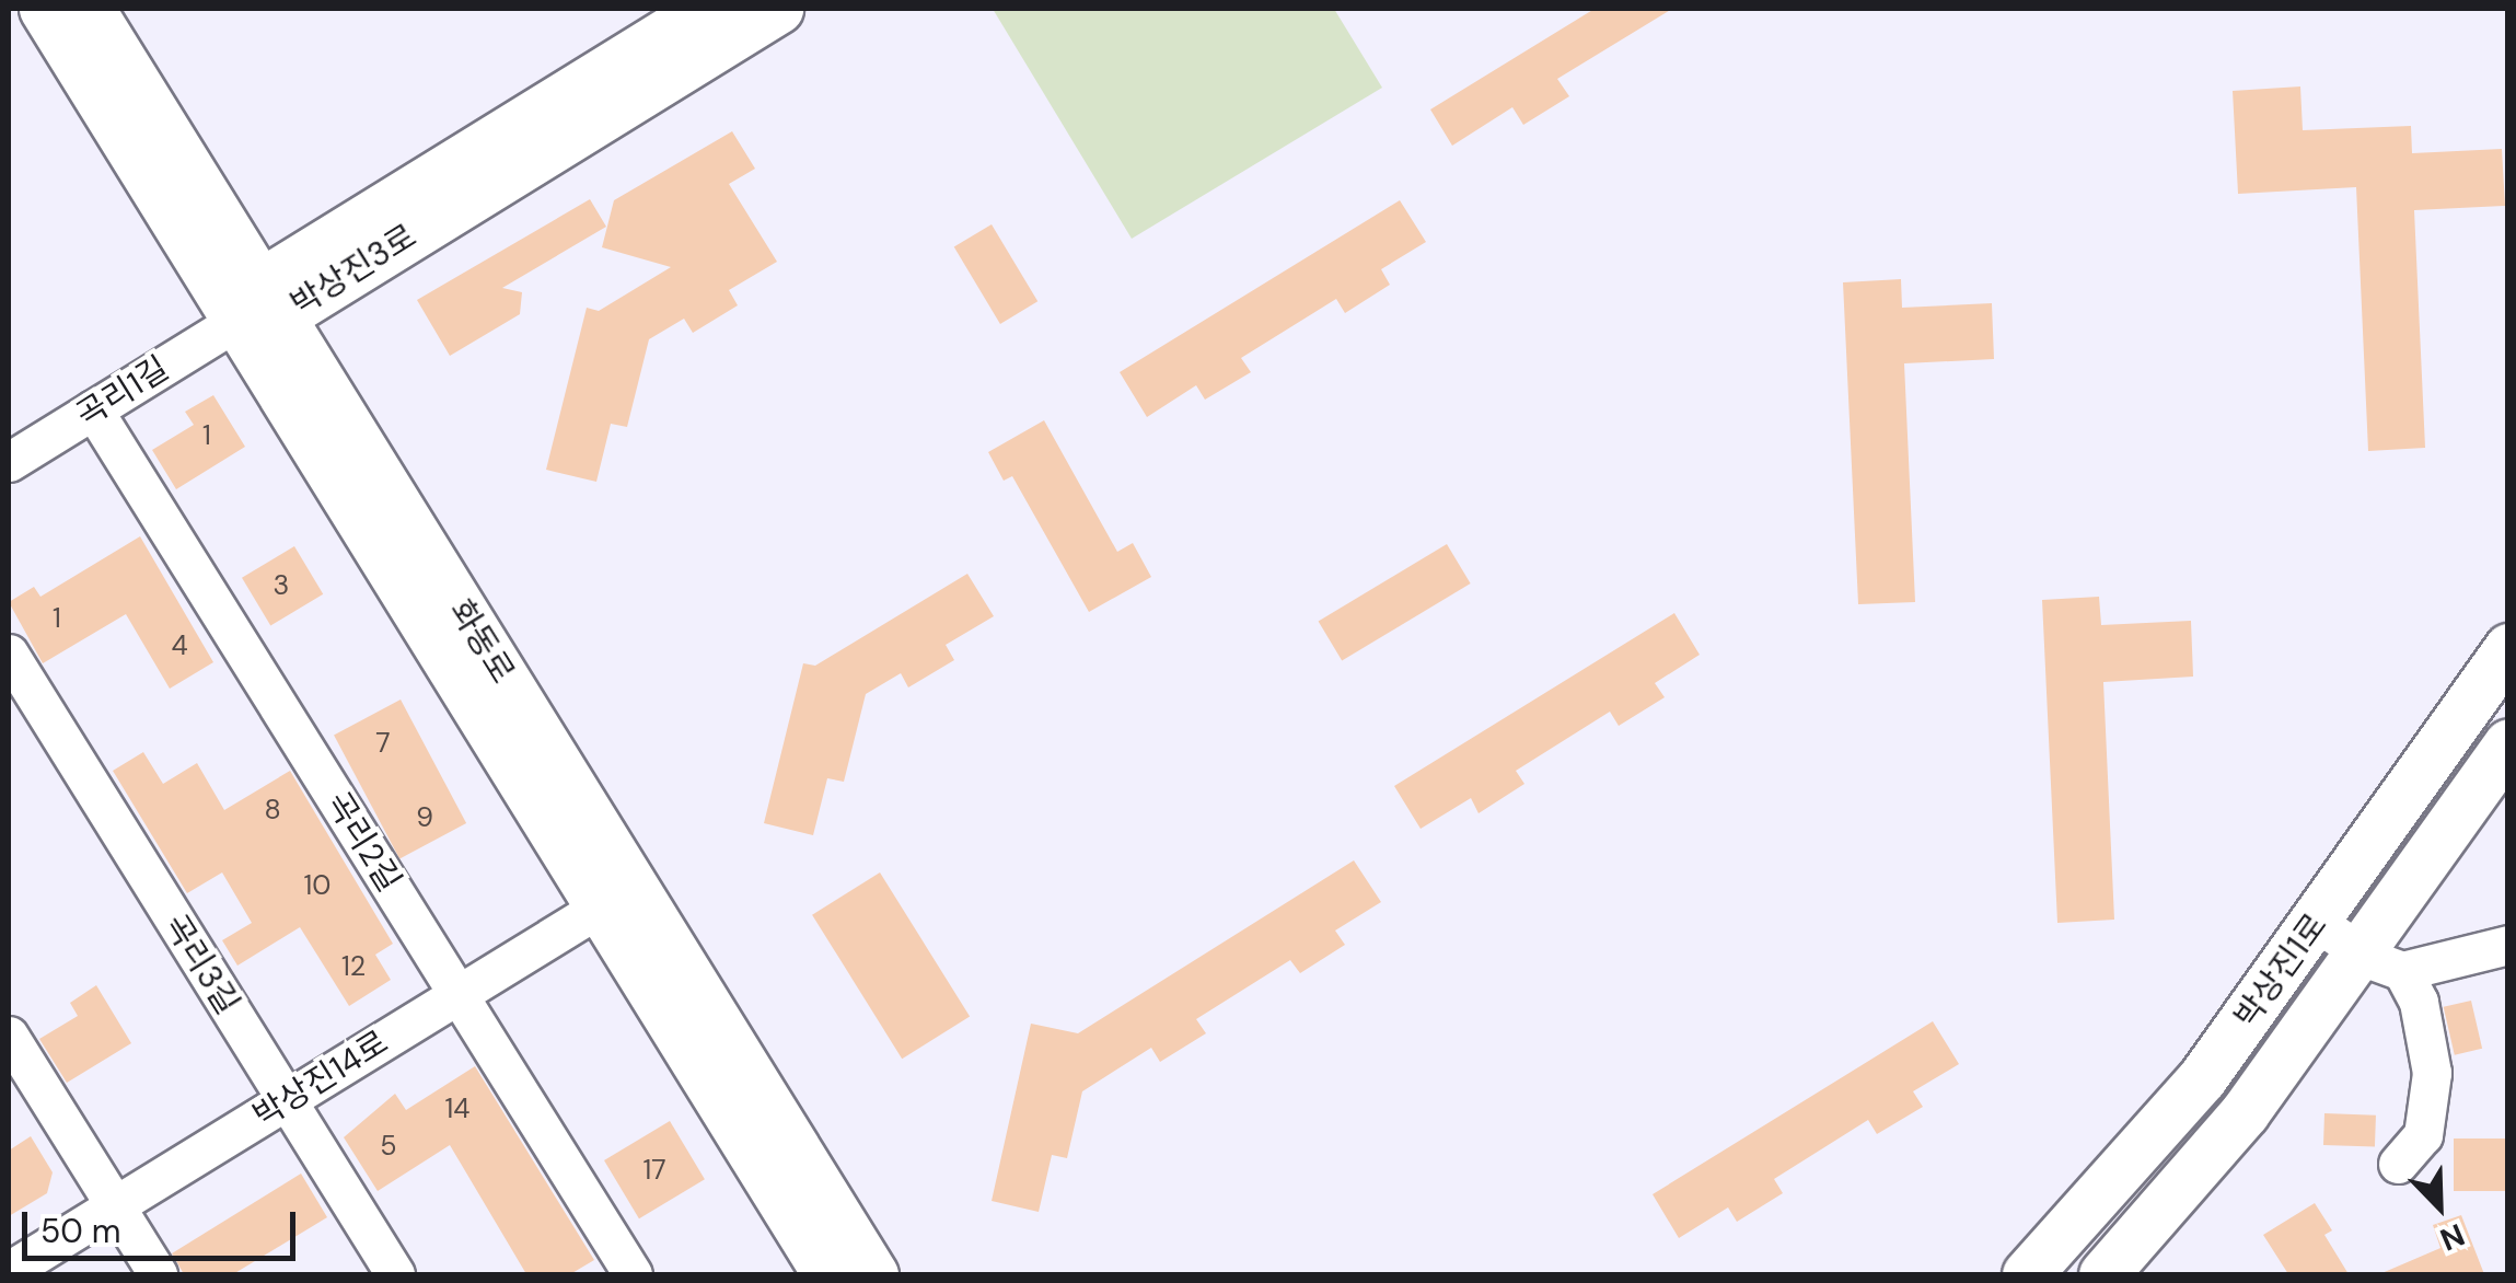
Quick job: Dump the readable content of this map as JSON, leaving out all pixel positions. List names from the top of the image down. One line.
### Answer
{"streets":{"street":["박상진3로","곡리1길","화동로","곡리2길","곡리3길","박상진1로","박상진14로"]},"crossings":[["박상진3로","곡리1길"],["박상진3로","화동로"],["곡리1길","화동로"],["곡리1길","곡리2길"],["화동로","박상진14로"],["곡리2길","박상진14로"],["곡리3길","박상진14로"]],"house_numbers":["1","3","1","4","7","8","9","10","12","14","5","17"],"scale_bar":"50 m","north":"bottom right"}
